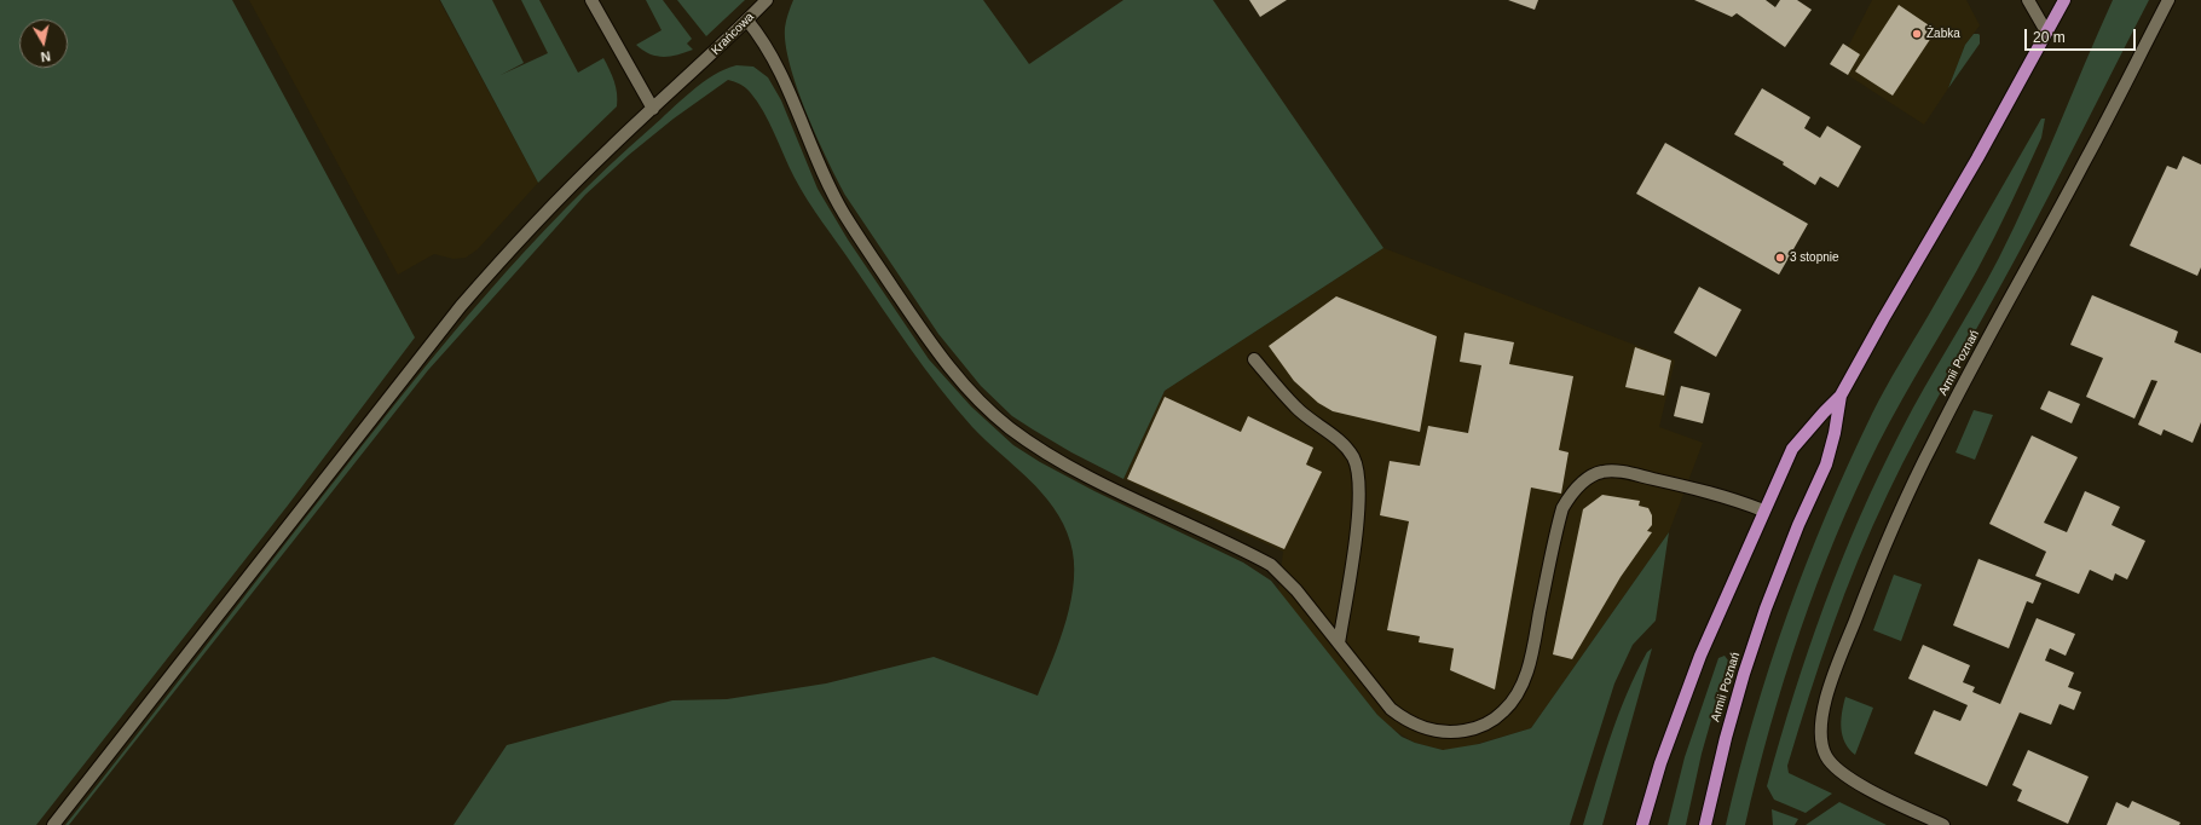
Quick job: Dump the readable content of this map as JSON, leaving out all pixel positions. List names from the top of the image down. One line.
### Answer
{"streets":{"main road":["Armii Poznań"],"street":["Krańcowa"]},"places":["Żabka","3 stopnie"],"scale_bar":"20 m","north":"bottom"}
